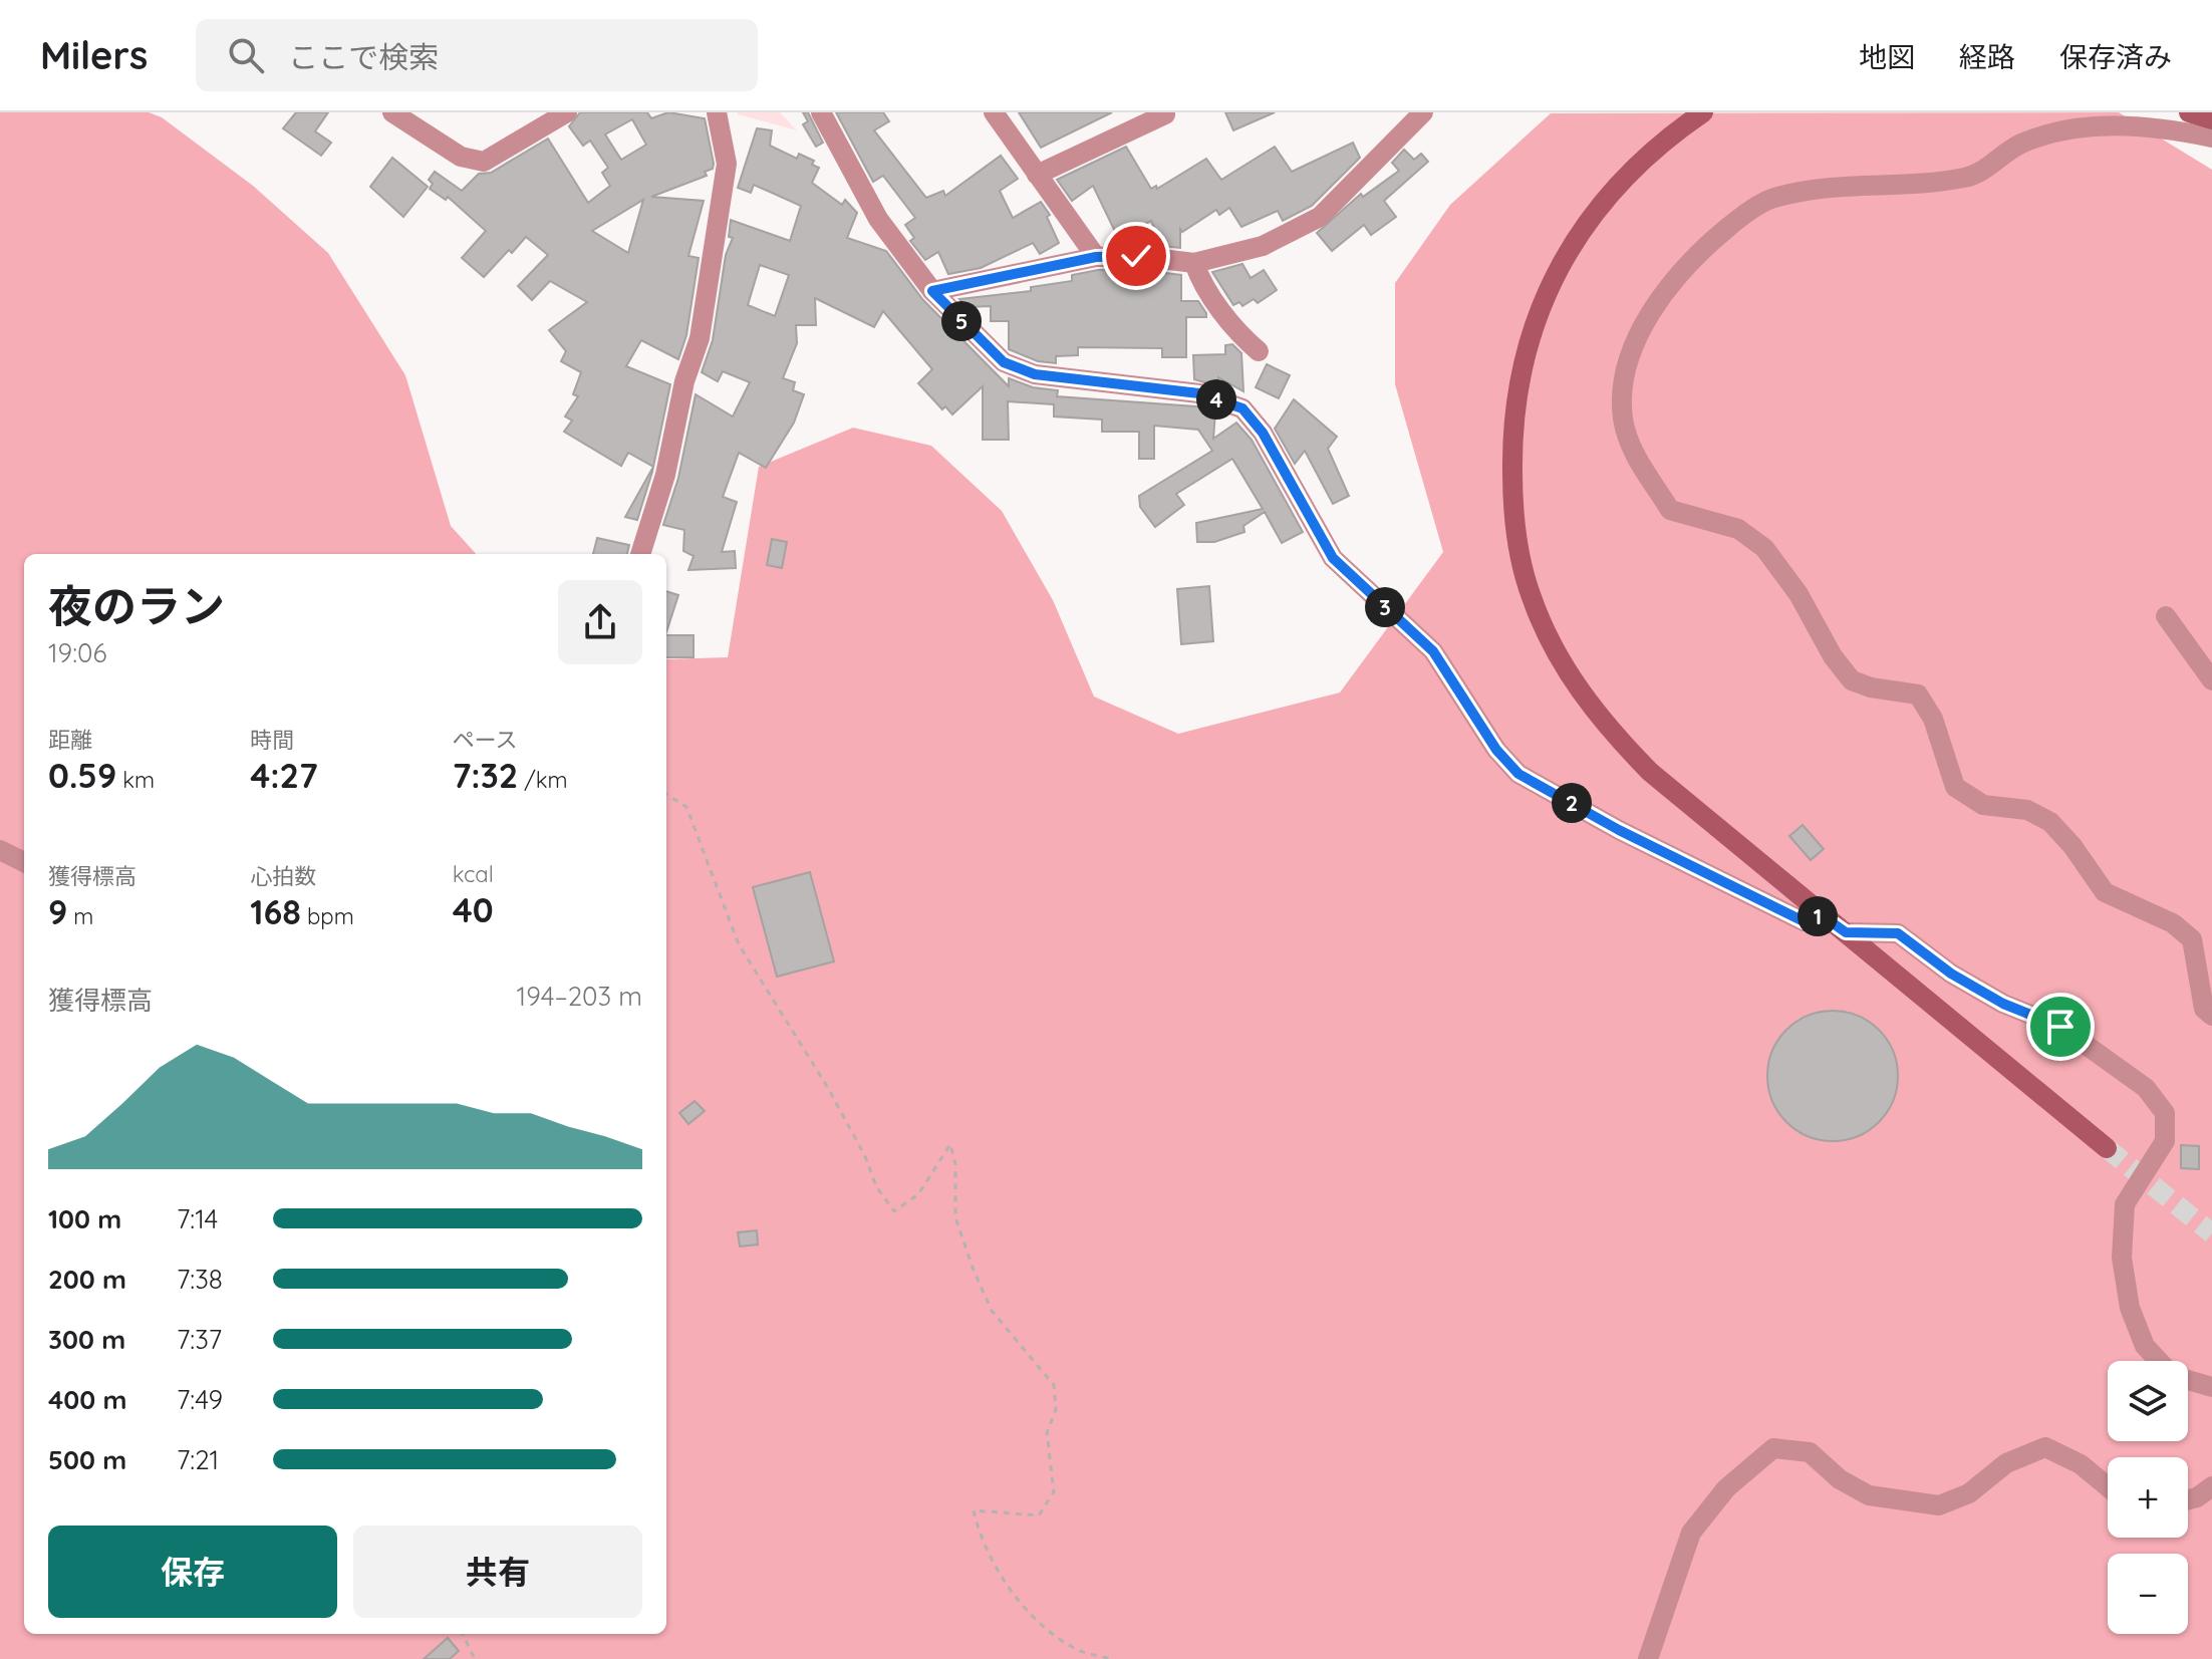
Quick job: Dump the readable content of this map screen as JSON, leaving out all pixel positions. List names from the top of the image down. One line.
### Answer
{"page":{"header":"Milers","search":"ここで検索","nav":["地図","経路","保存済み"],"pins":["5","4","3","2","1"],"heading":["夜のラン","19:06"],"stats":[["距離","0.59 km"],["時間","4:27"],["ペース","7:32 /km"],["獲得標高","9 m"],["心拍数","168 bpm"],["kcal","40"]],"chart":["獲得標高","194–203 m"],"list":[{"name":"100 m","note":"7:14"},{"name":"200 m","note":"7:38"},{"name":"300 m","note":"7:37"},{"name":"400 m","note":"7:49"},{"name":"500 m","note":"7:21"}],"map_buttons":["+","−"],"buttons":["保存","共有"]}}
